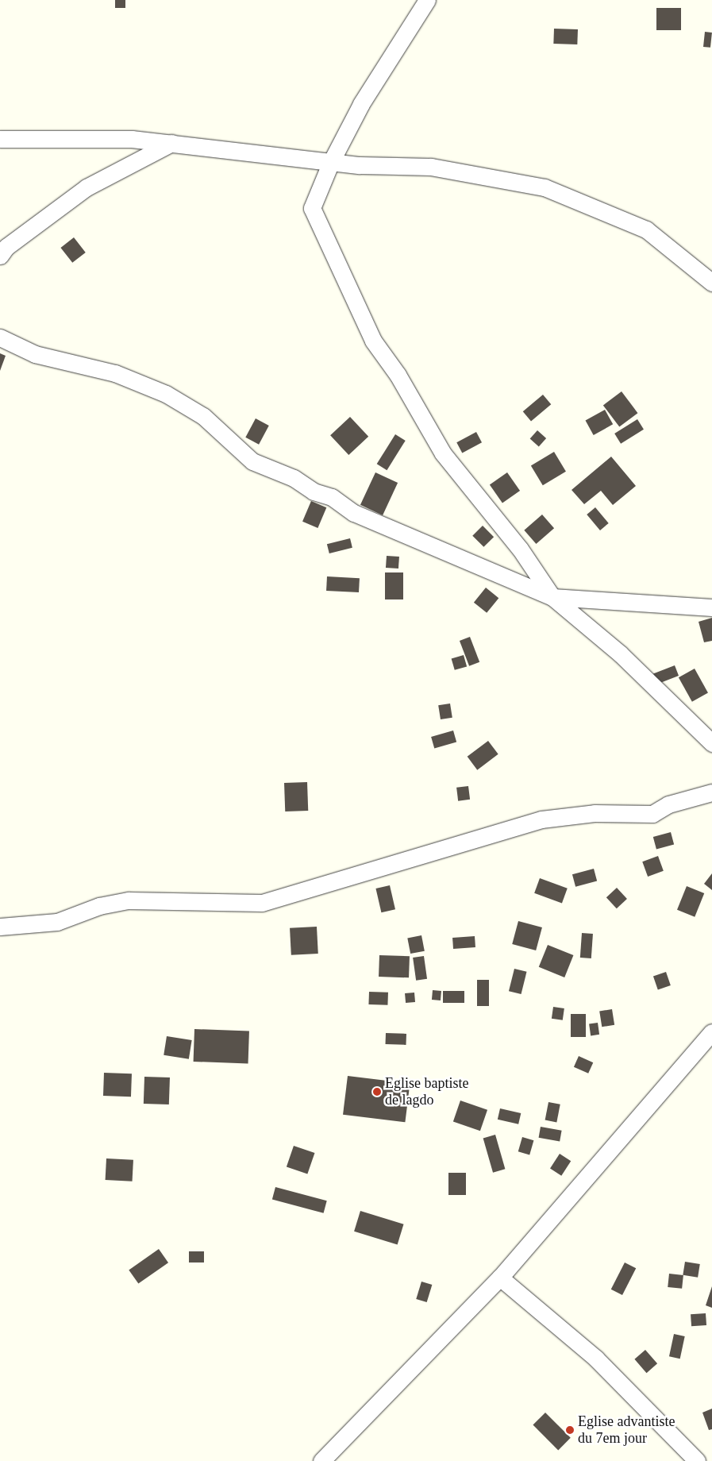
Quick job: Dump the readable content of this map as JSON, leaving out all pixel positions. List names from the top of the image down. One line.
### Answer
{"places":["Eglise baptiste de lagdo","Eglise advantiste du 7em jour"]}
